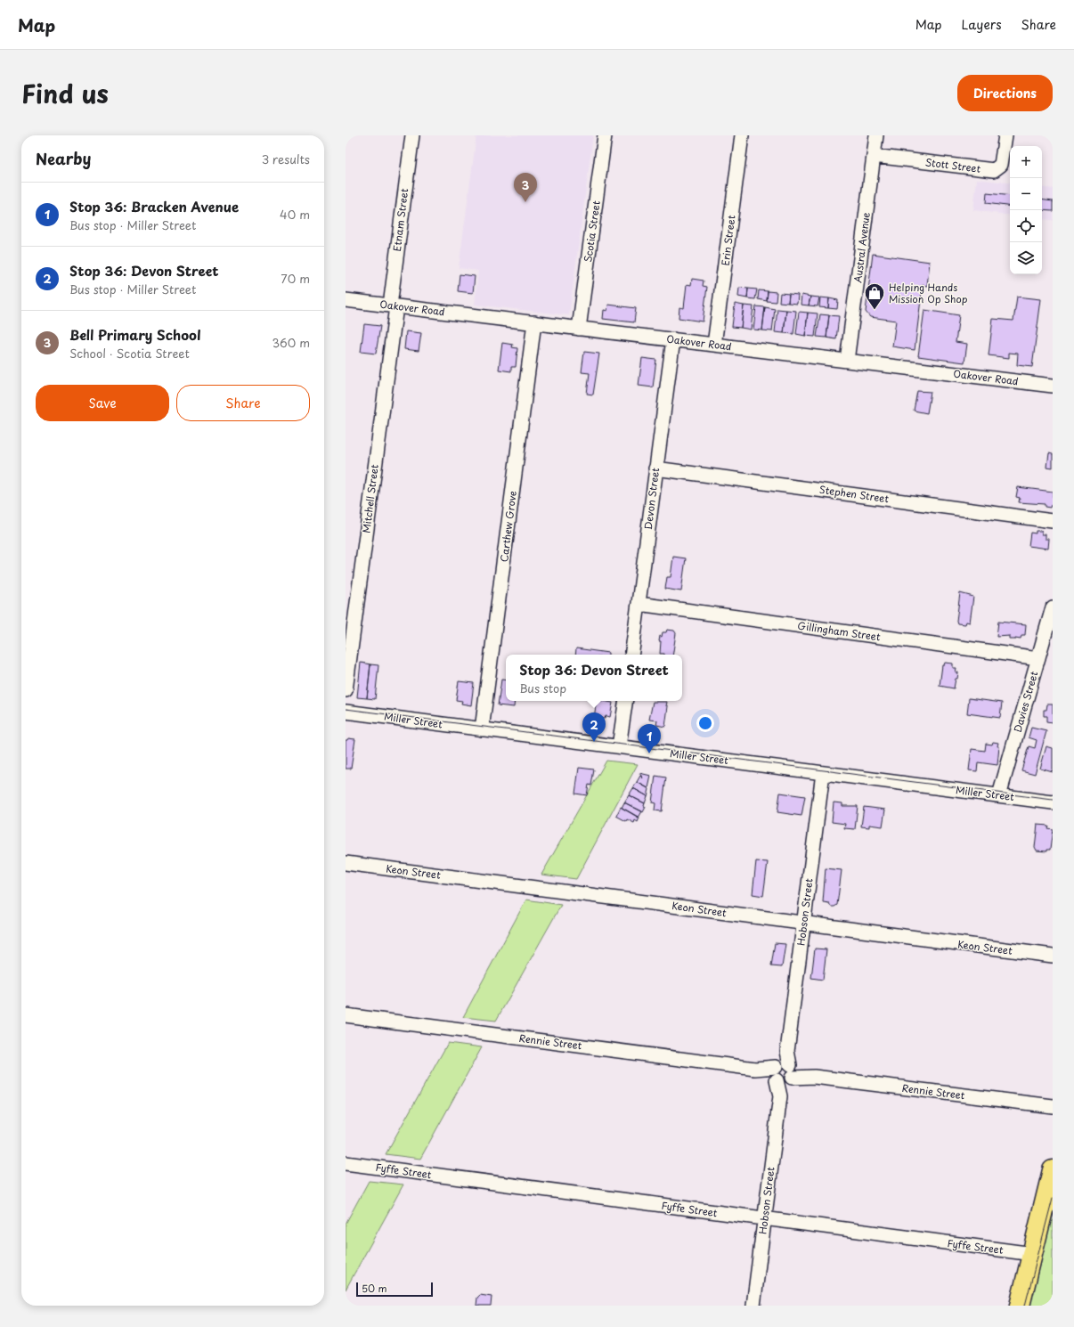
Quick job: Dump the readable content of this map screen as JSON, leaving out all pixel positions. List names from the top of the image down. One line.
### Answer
{"streets":{"street":["Stott Street","Etnam Street","Scotia Street","Erin Street","Austral Avenue","Oakover Road","Stephen Street","Mitchell Street","Devon Street","Carthew Grove","Gillingham Street","Davies Street","Miller Street","Keon Street","Hobson Street","Rennie Street","Fyffe Street"]},"crossings":[["Stott Street","Austral Avenue"],["Etnam Street","Oakover Road"],["Etnam Street","Mitchell Street"],["Scotia Street","Oakover Road"],["Erin Street","Oakover Road"],["Austral Avenue","Oakover Road"],["Oakover Road","Mitchell Street"],["Oakover Road","Devon Street"],["Oakover Road","Carthew Grove"],["Stephen Street","Devon Street"],["Devon Street","Gillingham Street"],["Carthew Grove","Miller Street"],["Gillingham Street","Davies Street"],["Davies Street","Miller Street"],["Miller Street","Hobson Street"],["Keon Street","Hobson Street"],["Hobson Street","Rennie Street"],["Hobson Street","Fyffe Street"]],"places":{"shop":["Helping Hands Mission Op Shop"]},"scale_bar":"50 m","page":{"header":"Map","nav":["Map","Layers","Share"],"title":"Find us","buttons":["Directions",["Save","Share"]],"heading":["Nearby","3 results"],"map_buttons":["+","−"],"pins":["3","2","1"],"list":[{"mark":"1","name":"Stop 36: Bracken Avenue","note":"Bus stop · Miller Street","value":"40 m"},{"mark":"2","name":"Stop 36: Devon Street","note":"Bus stop · Miller Street","value":"70 m"},{"mark":"3","name":"Bell Primary School","note":"School · Scotia Street","value":"360 m"}],"popup":["Stop 36: Devon Street","Bus stop"],"scale":"50 m"}}
